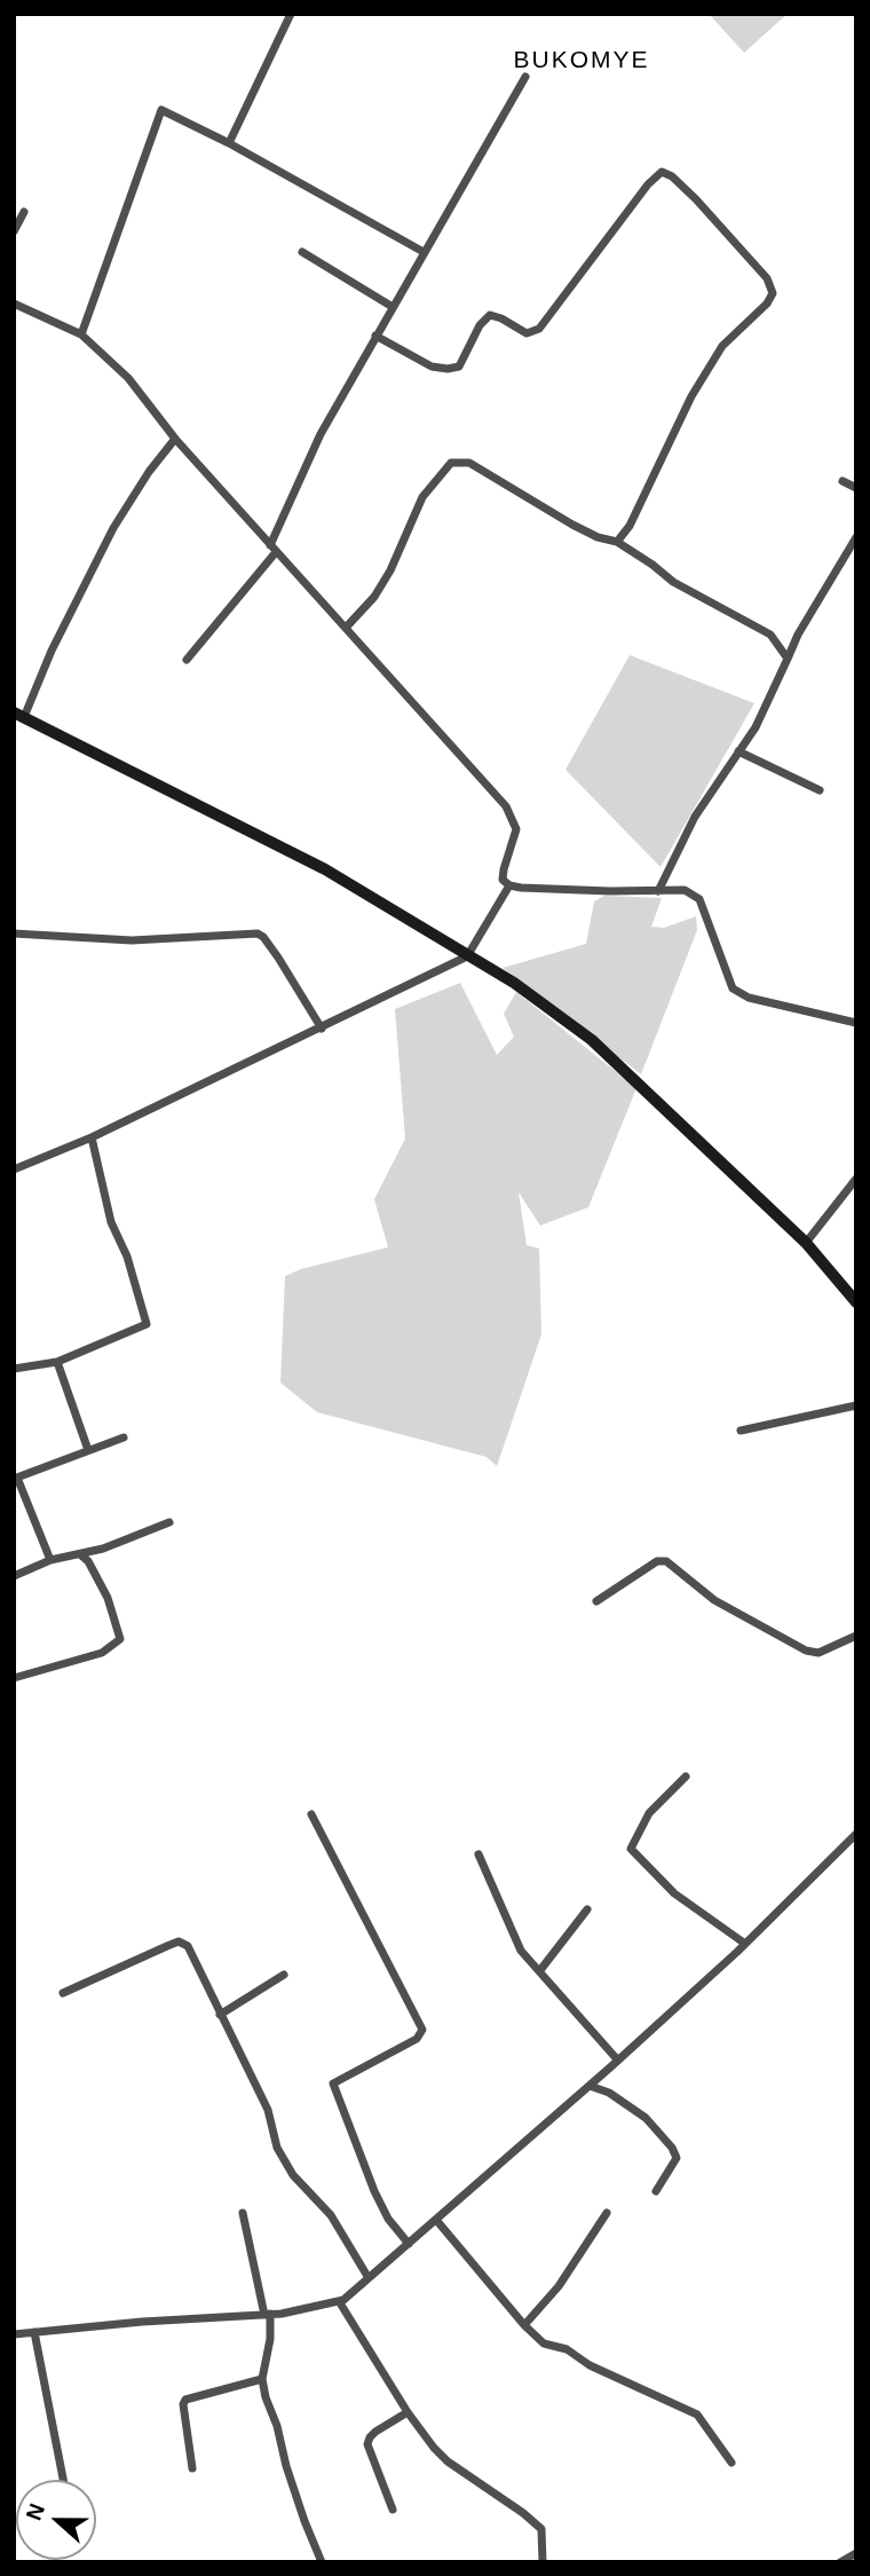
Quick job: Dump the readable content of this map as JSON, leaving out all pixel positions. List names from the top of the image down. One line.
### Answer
{"districts":["BUKOMYE"],"north":"left"}
